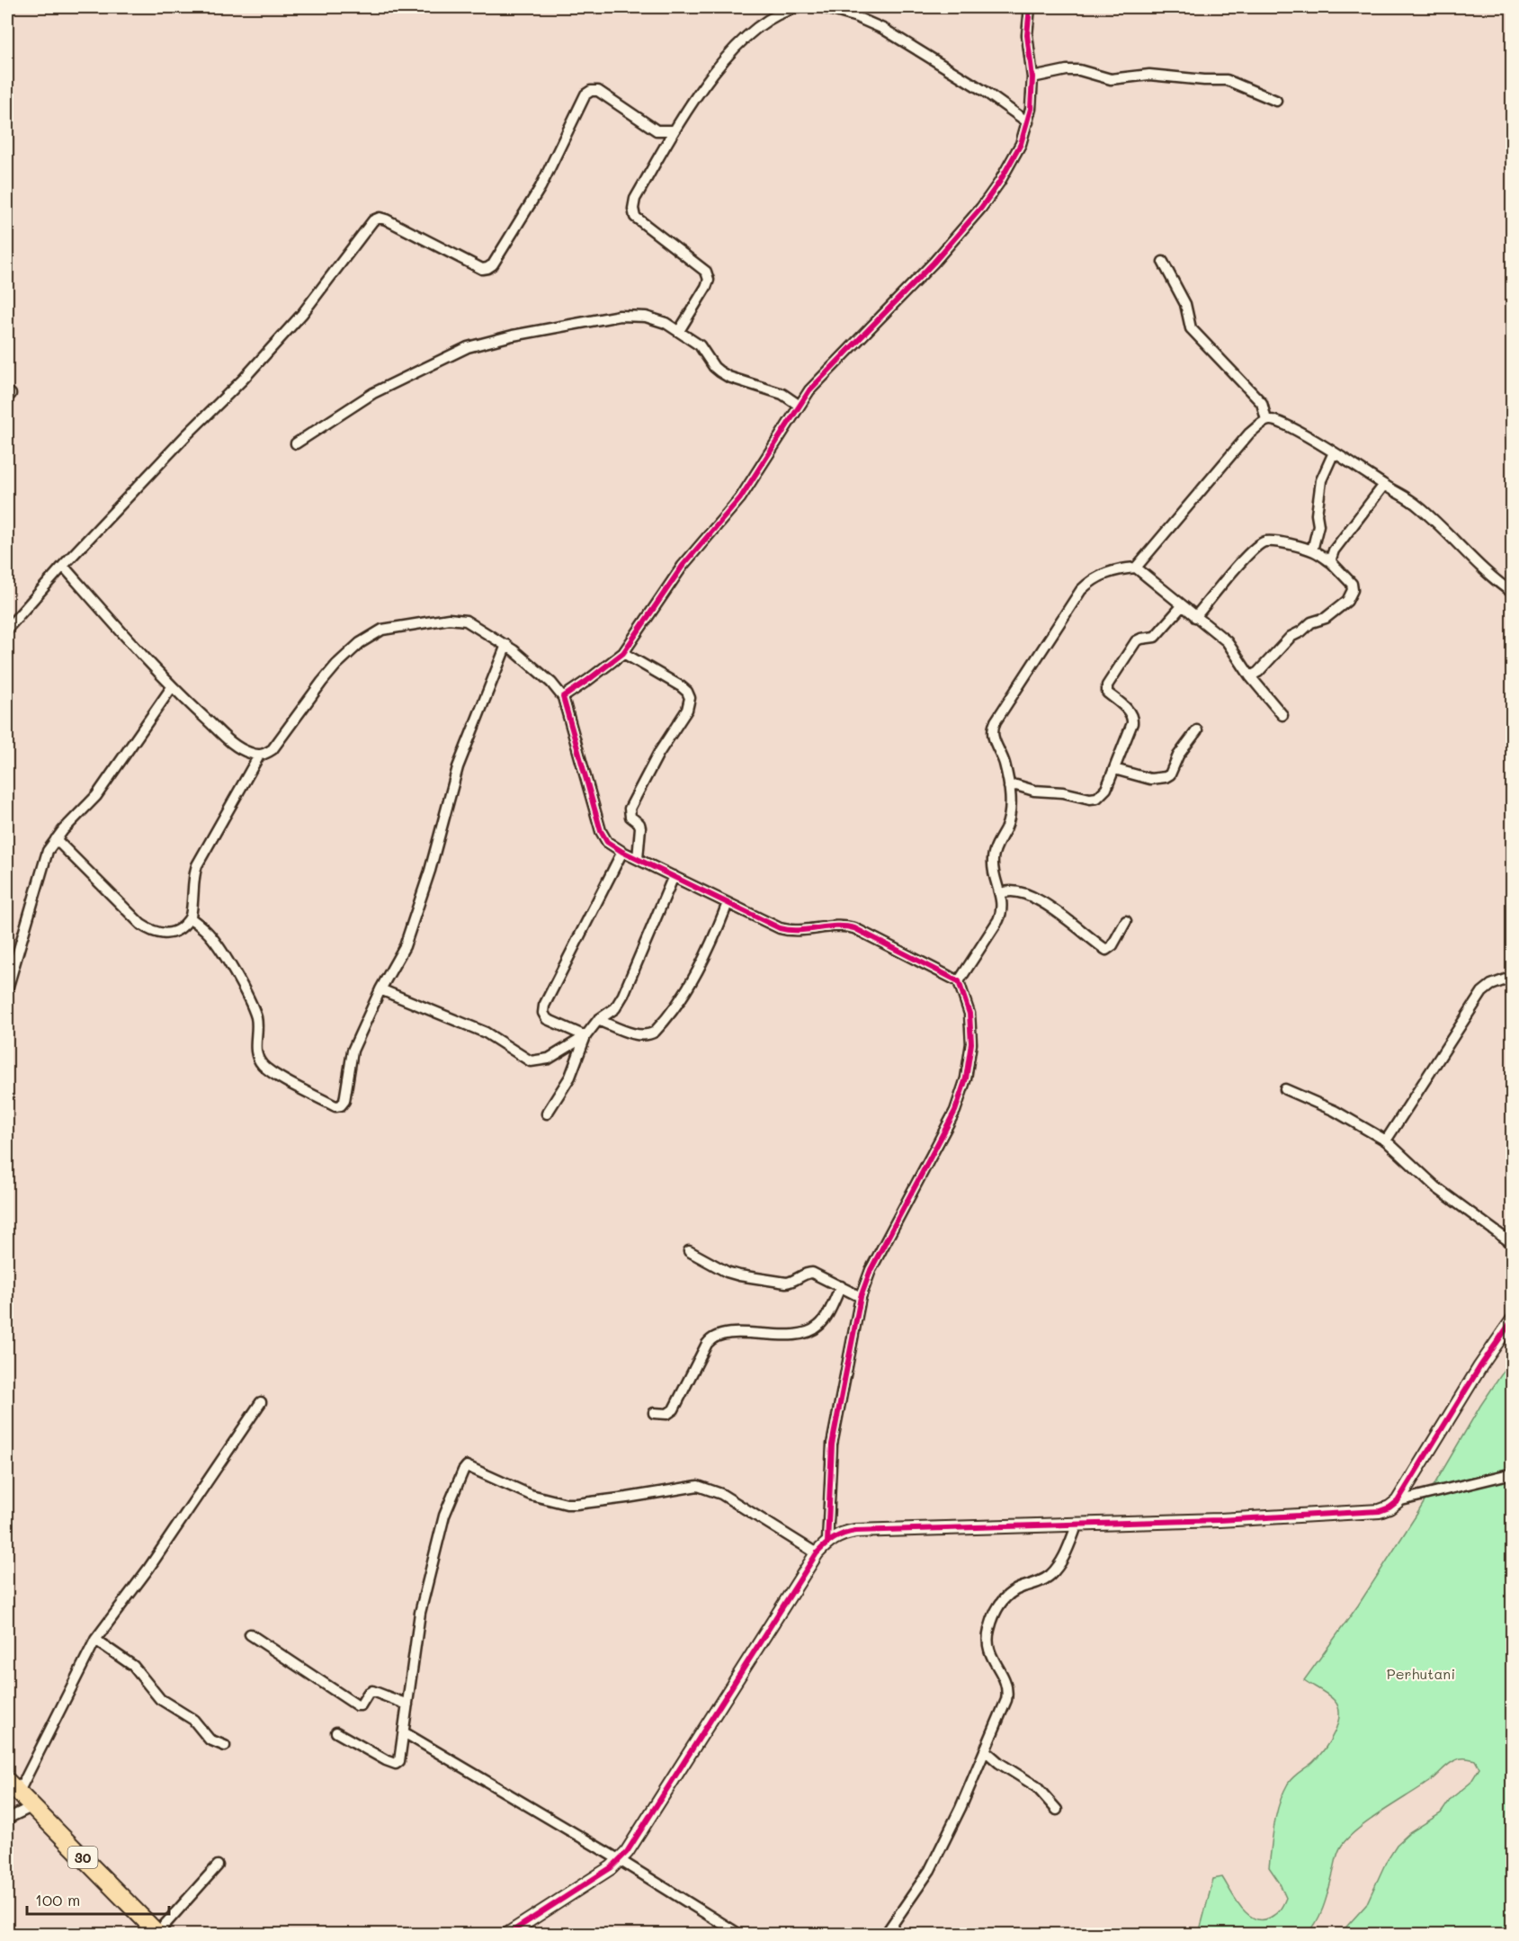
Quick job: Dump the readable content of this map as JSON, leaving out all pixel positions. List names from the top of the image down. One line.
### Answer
{"streets":{"highway":["30"]},"parks":["Perhutani"],"scale_bar":"100 m"}
